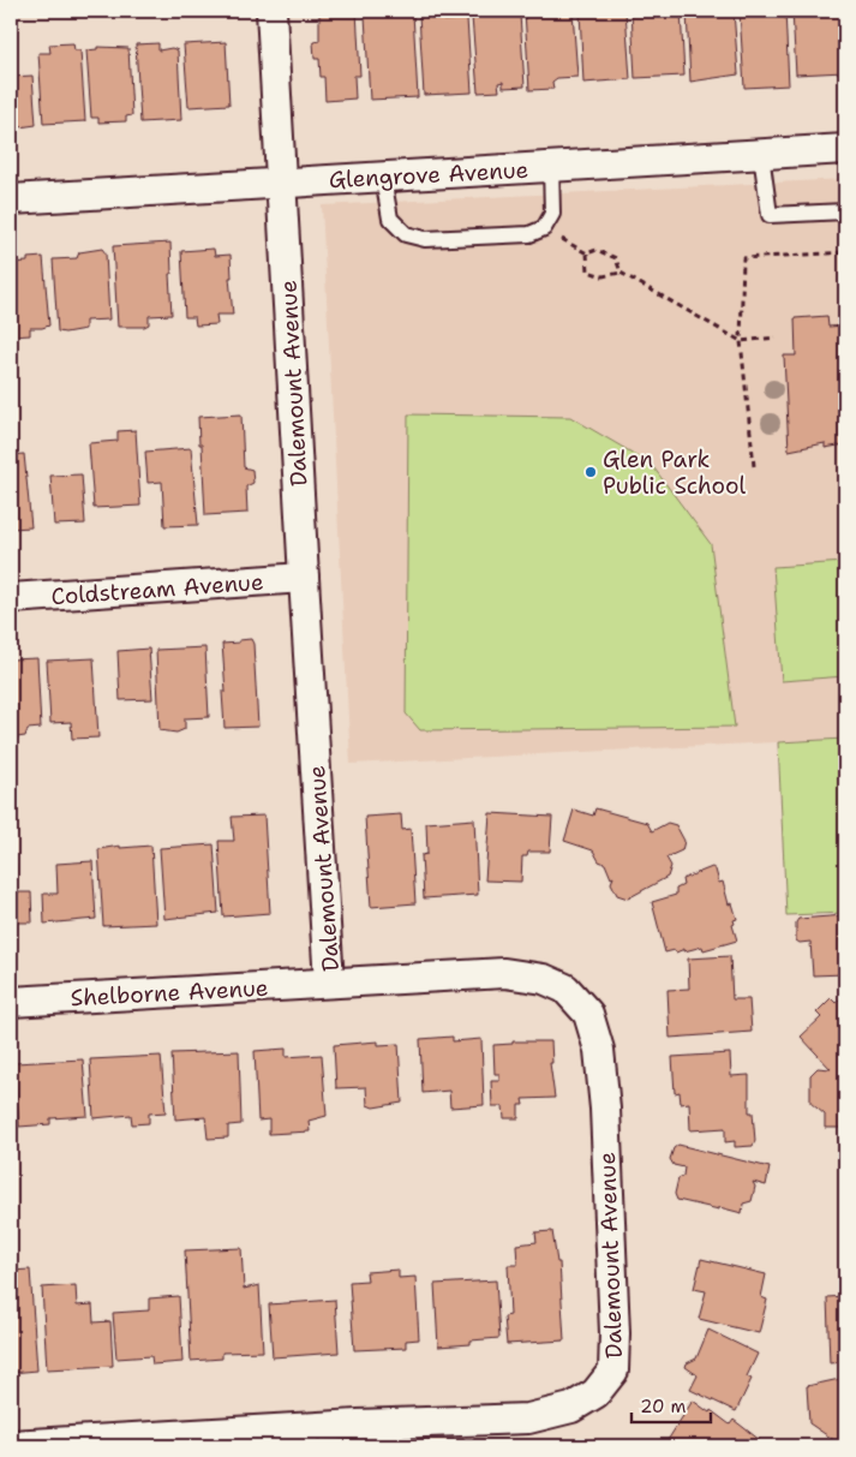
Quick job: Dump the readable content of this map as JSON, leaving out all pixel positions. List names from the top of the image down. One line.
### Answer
{"streets":{"street":["Glengrove Avenue","Dalemount Avenue","Coldstream Avenue","Shelborne Avenue"]},"crossings":[["Glengrove Avenue","Dalemount Avenue"],["Dalemount Avenue","Coldstream Avenue"],["Dalemount Avenue","Shelborne Avenue"]],"places":["Glen Park Public School"],"scale_bar":"20 m"}
